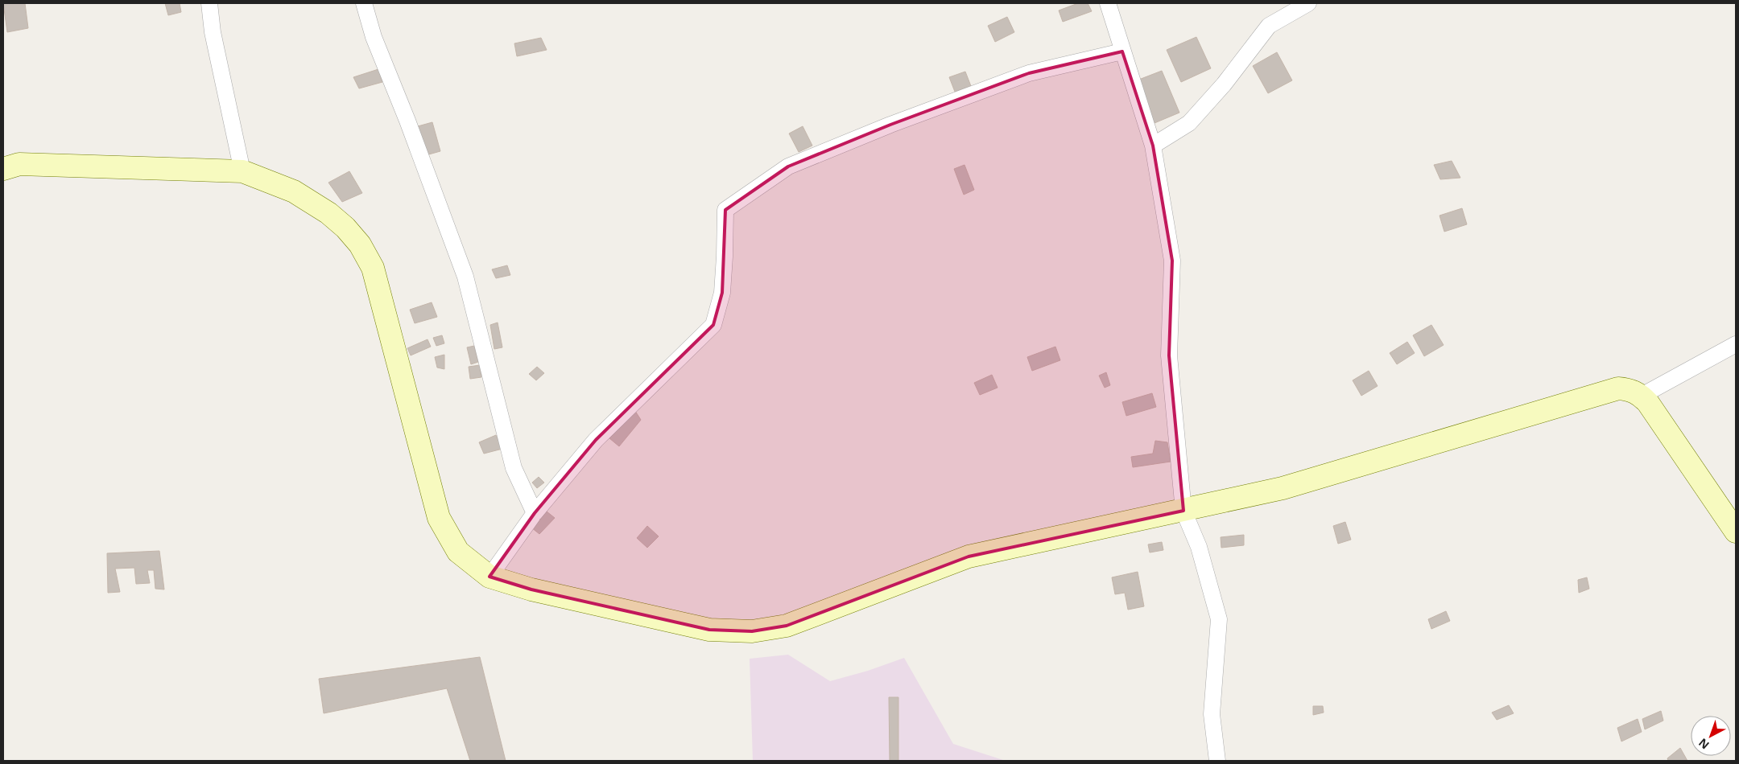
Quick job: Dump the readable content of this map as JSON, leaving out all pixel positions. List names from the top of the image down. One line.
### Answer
{"north":"bottom left"}
